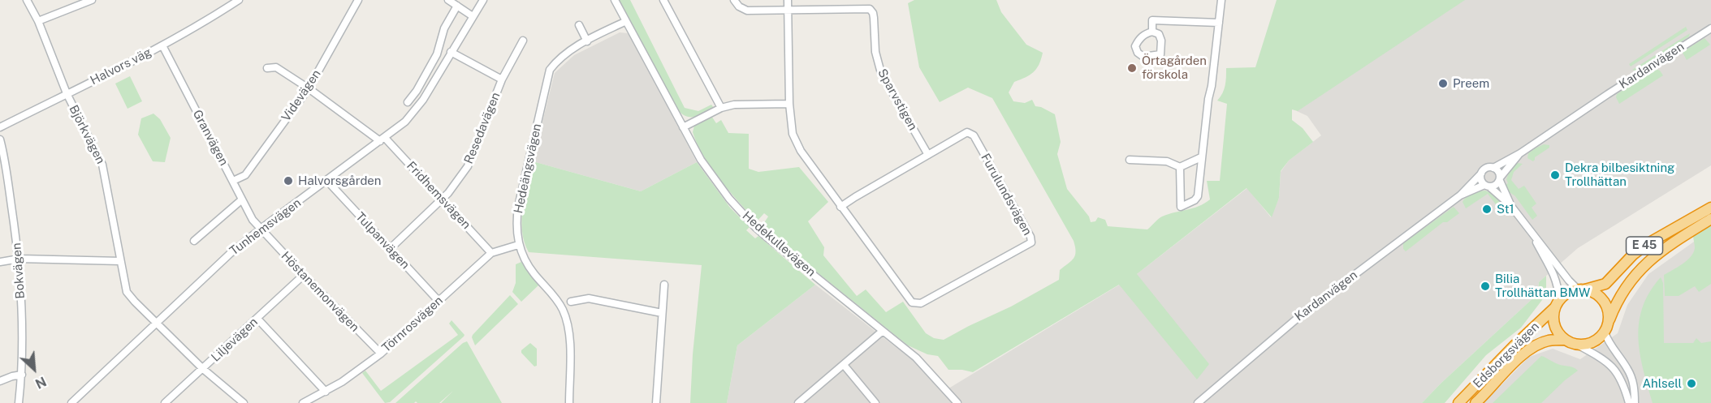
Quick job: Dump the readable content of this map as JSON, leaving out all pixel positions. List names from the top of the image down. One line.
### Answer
{"streets":{"highway":["E 45","Edsborgsvägen"],"street":["Kardanvägen","Halvors väg","Videvägen","Sparvstigen","Resedavägen","Björkvägen","Granvägen","Hedeängsvägen","Furulundsvägen","Fridhemsvägen","Tunhemsvägen","Tulpanvägen","Hedekullevägen","Bokvägen","Höstanemonvägen","Törnrosvägen","Liljevägen"]},"crossings":[["Halvors väg","Björkvägen"],["Halvors väg","Granvägen"],["Videvägen","Granvägen"],["Videvägen","Fridhemsvägen"],["Sparvstigen","Furulundsvägen"],["Resedavägen","Fridhemsvägen"],["Resedavägen","Tulpanvägen"],["Björkvägen","Tunhemsvägen"],["Björkvägen","Liljevägen"],["Granvägen","Tunhemsvägen"],["Granvägen","Höstanemonvägen"],["Hedeängsvägen","Hedekullevägen"],["Hedeängsvägen","Törnrosvägen"],["Fridhemsvägen","Tunhemsvägen"],["Fridhemsvägen","Törnrosvägen"],["Tunhemsvägen","Tulpanvägen"],["Tunhemsvägen","Höstanemonvägen"],["Tulpanvägen","Törnrosvägen"],["E 45","Edsborgsvägen"],["Höstanemonvägen","Törnrosvägen"],["Höstanemonvägen","Liljevägen"]],"places":["Örtagården förskola","Preem","Dekra bilbesiktning Trollhättan","Halvorsgården","St1","Bilia Trollhättan BMW","Ahlsell"],"north":"bottom right"}
